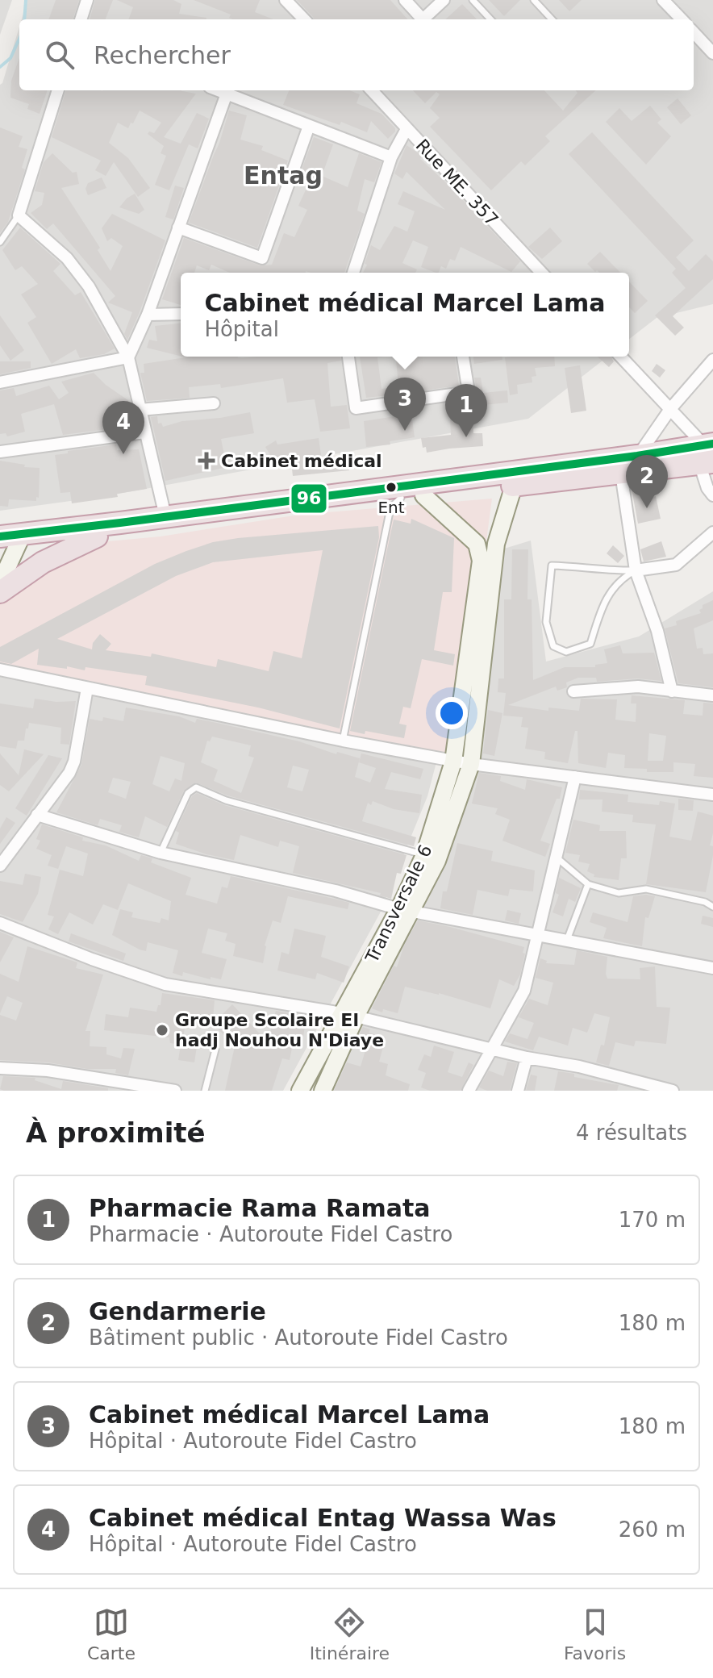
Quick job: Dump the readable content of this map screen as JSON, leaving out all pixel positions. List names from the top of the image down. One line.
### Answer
{"streets":{"main road":["Transversale 6"],"street":["Rue ME. 357"]},"districts":["Entag"],"places":{"health":["Cabinet médical"],"other":["Ent","Groupe Scolaire El hadj Nouhou N'Diaye"]},"lines":["transit line 96"],"page":{"search":"Rechercher","popup":["Cabinet médical Marcel Lama","Hôpital"],"pins":["3","1","4","2"],"heading":["À proximité","4 résultats"],"list":[{"mark":"1","name":"Pharmacie Rama Ramata","note":"Pharmacie · Autoroute Fidel Castro","value":"170 m"},{"mark":"2","name":"Gendarmerie","note":"Bâtiment public · Autoroute Fidel Castro","value":"180 m"},{"mark":"3","name":"Cabinet médical Marcel Lama","note":"Hôpital · Autoroute Fidel Castro","value":"180 m"},{"mark":"4","name":"Cabinet médical Entag Wassa Was","note":"Hôpital · Autoroute Fidel Castro","value":"260 m"}],"nav":["Carte","Itinéraire","Favoris"]}}
